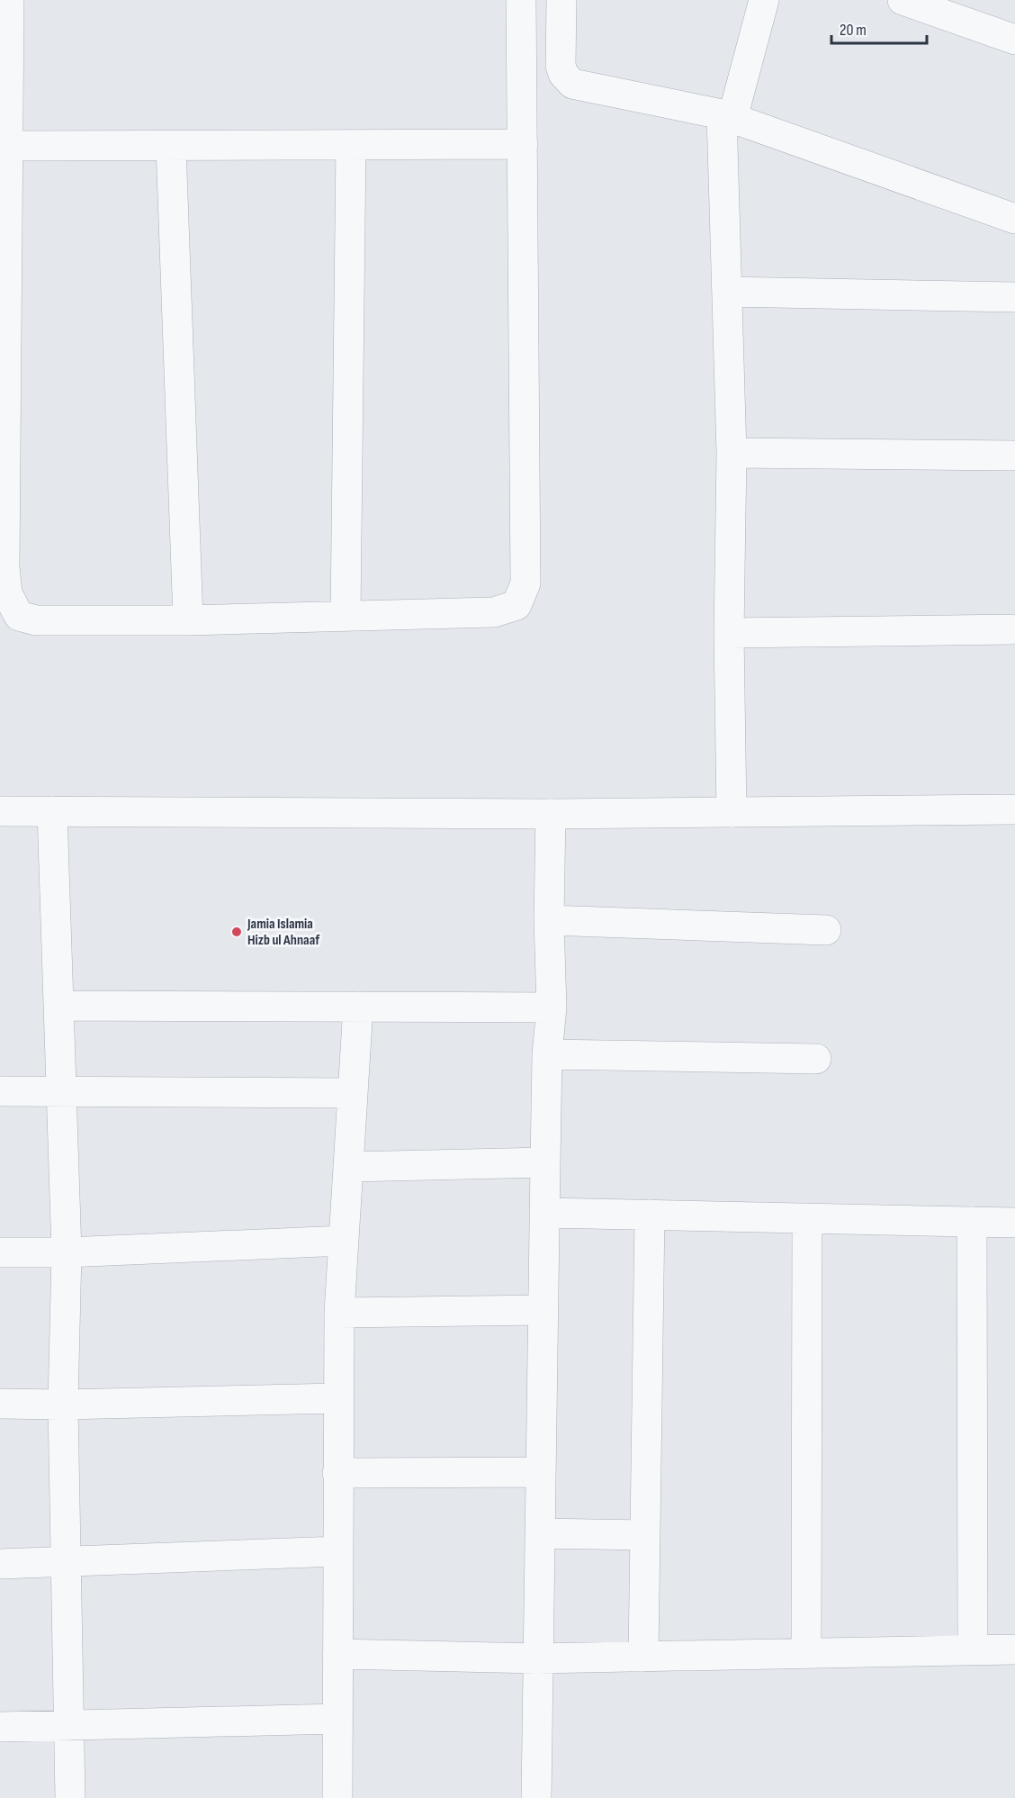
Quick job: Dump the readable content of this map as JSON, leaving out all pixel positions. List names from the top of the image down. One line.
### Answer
{"places":["Jamia Islamia Hizb ul Ahnaaf"],"scale_bar":"20 m"}
